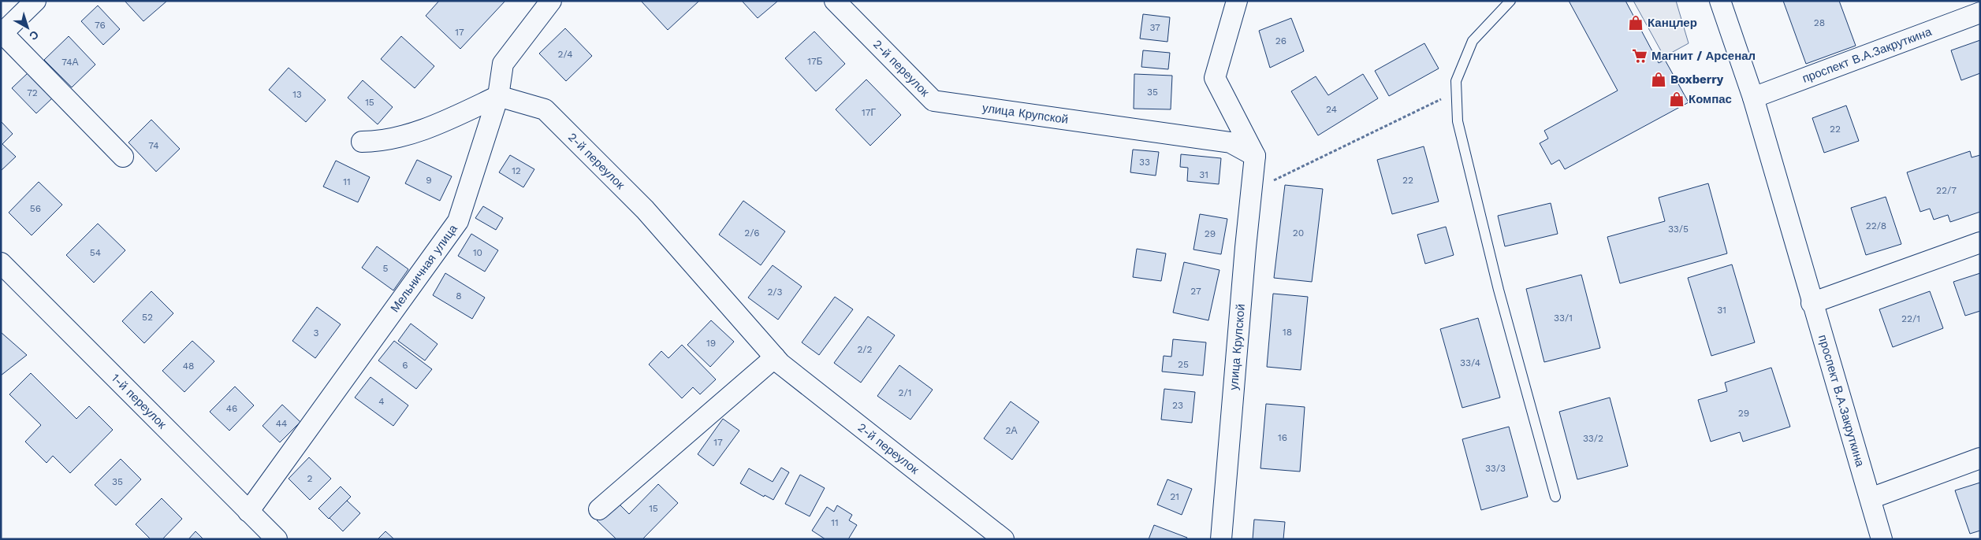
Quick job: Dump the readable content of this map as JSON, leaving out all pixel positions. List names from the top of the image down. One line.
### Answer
{"streets":{"street":["проспект В.А.Закруткина","2-й переулок","улица Крупской","Мельничная улица","1-й переулок"]},"crossings":[["2-й переулок","улица Крупской"],["2-й переулок","Мельничная улица"],["Мельничная улица","1-й переулок"]],"places":{"shop":["Канцлер","Boxberry","Компас"],"supermarket":["Магнит / Арсенал"]},"house_numbers":["28","76","37","17","26","2/4","17Б","74А","35","72","13","15","24","17Г","22","74","33","12","31","9","22","11","22/7","56","22/8","33/5","2/6","20","29","54","10","5","27","2/3","8","31","52","33/1","22/1","18","3","19","2/2","33/4","25","6","48","2/1","4","23","46","29","44","2А","16","33/2","17","33/3","2","35","21","15","11"],"north":"bottom right"}
